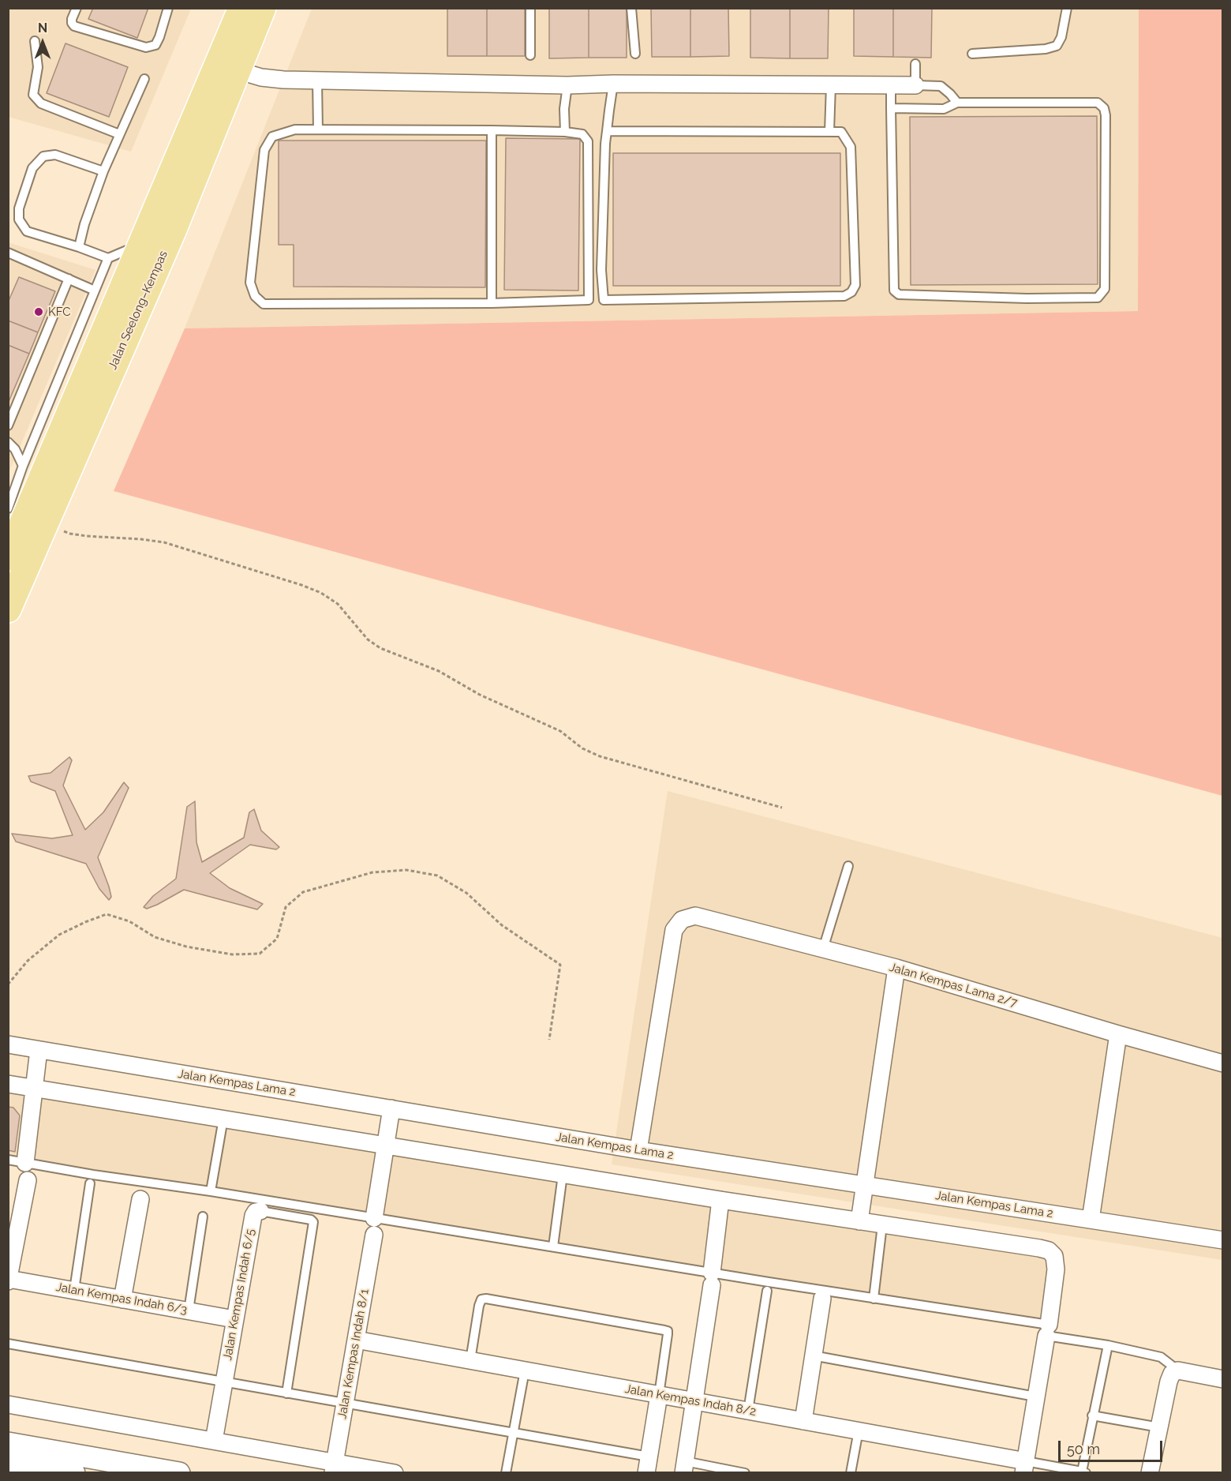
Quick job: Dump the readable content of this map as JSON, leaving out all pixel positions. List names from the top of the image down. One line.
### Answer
{"streets":{"main road":["Jalan Seelong–Kempas"],"street":["Jalan Kempas Lama 2/7","Jalan Kempas Lama 2","Jalan Kempas Indah 6/5","Jalan Kempas Indah 6/3","Jalan Kempas Indah 8/1","Jalan Kempas Indah 8/2"]},"crossings":[["Jalan Kempas Lama 2/7","Jalan Kempas Lama 2"],["Jalan Kempas Lama 2","Jalan Kempas Indah 8/1"],["Jalan Kempas Indah 6/5","Jalan Kempas Indah 6/3"],["Jalan Kempas Indah 8/1","Jalan Kempas Indah 8/2"]],"places":["KFC"],"scale_bar":"50 m","north":"top"}
